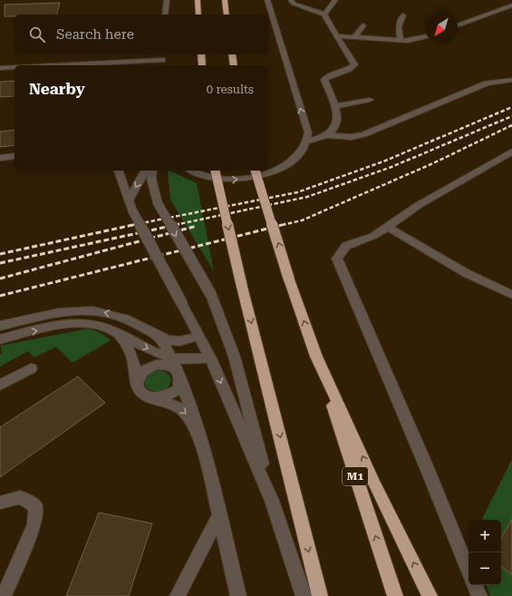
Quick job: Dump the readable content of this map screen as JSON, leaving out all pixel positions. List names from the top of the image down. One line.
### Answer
{"streets":{"highway":["M1"]},"north":"bottom left","page":{"search":"Search here","heading":["Nearby","0 results"],"map_buttons":["+","−"]}}
